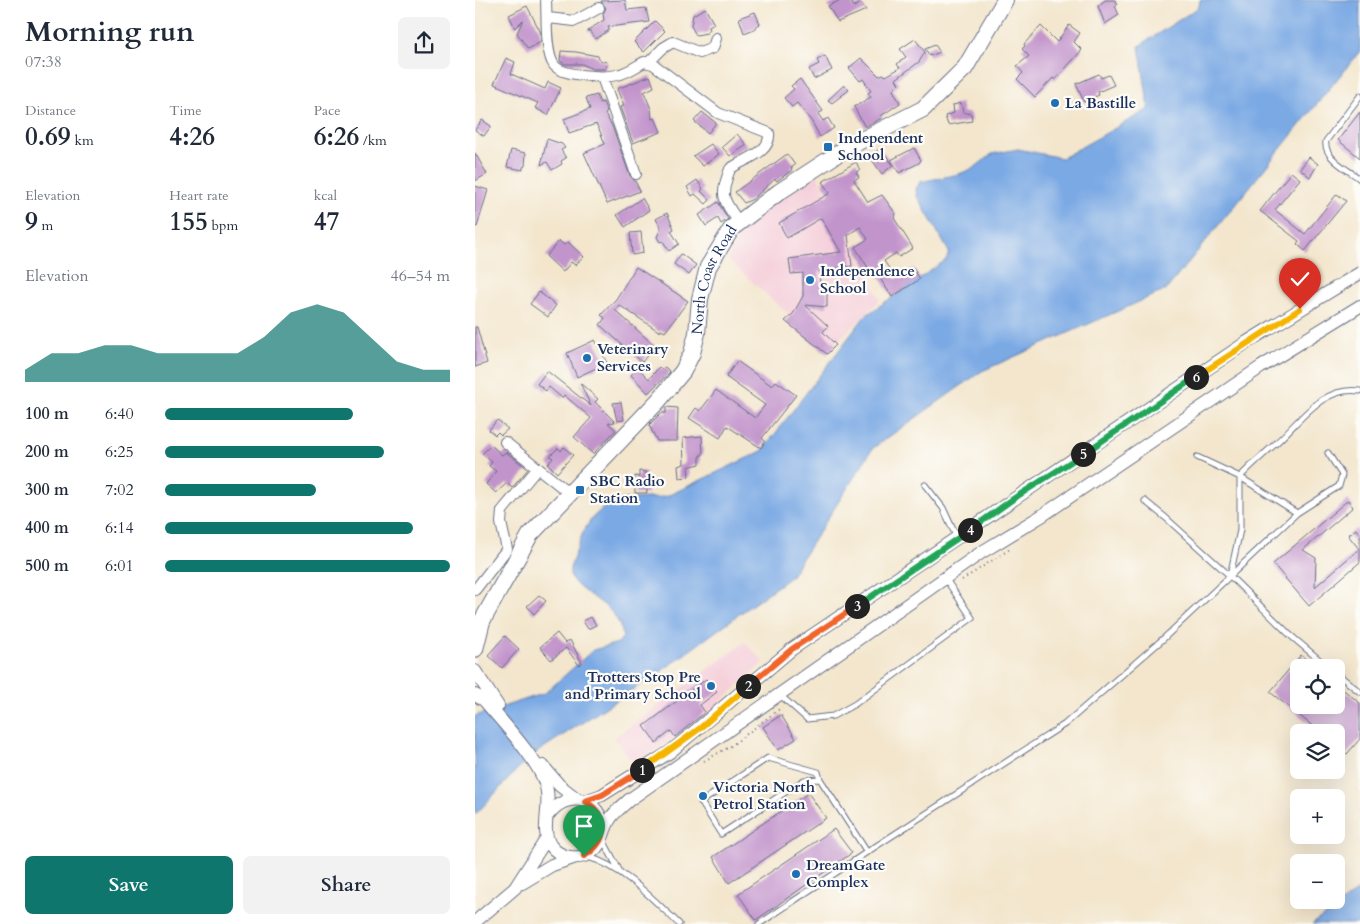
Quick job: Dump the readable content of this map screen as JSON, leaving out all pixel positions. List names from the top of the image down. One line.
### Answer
{"streets":{"main road":["North Coast Road"]},"places":{"other":["La Bastille","Independence School","Veterinary Services","Trotters Stop Pre and Primary School","Victoria North Petrol Station","DreamGate Complex"],"transit":["Independent School","SBC Radio Station"]},"page":{"heading":["Morning run","07:38"],"stats":[["Distance","0.69 km"],["Time","4:26"],["Pace","6:26 /km"],["Elevation","9 m"],["Heart rate","155 bpm"],["kcal","47"]],"chart":["Elevation","46–54 m"],"pins":["6","5","4","3","2","1"],"list":[{"name":"100 m","note":"6:40"},{"name":"200 m","note":"6:25"},{"name":"300 m","note":"7:02"},{"name":"400 m","note":"6:14"},{"name":"500 m","note":"6:01"}],"map_buttons":["+","−"],"buttons":["Save","Share"]}}
